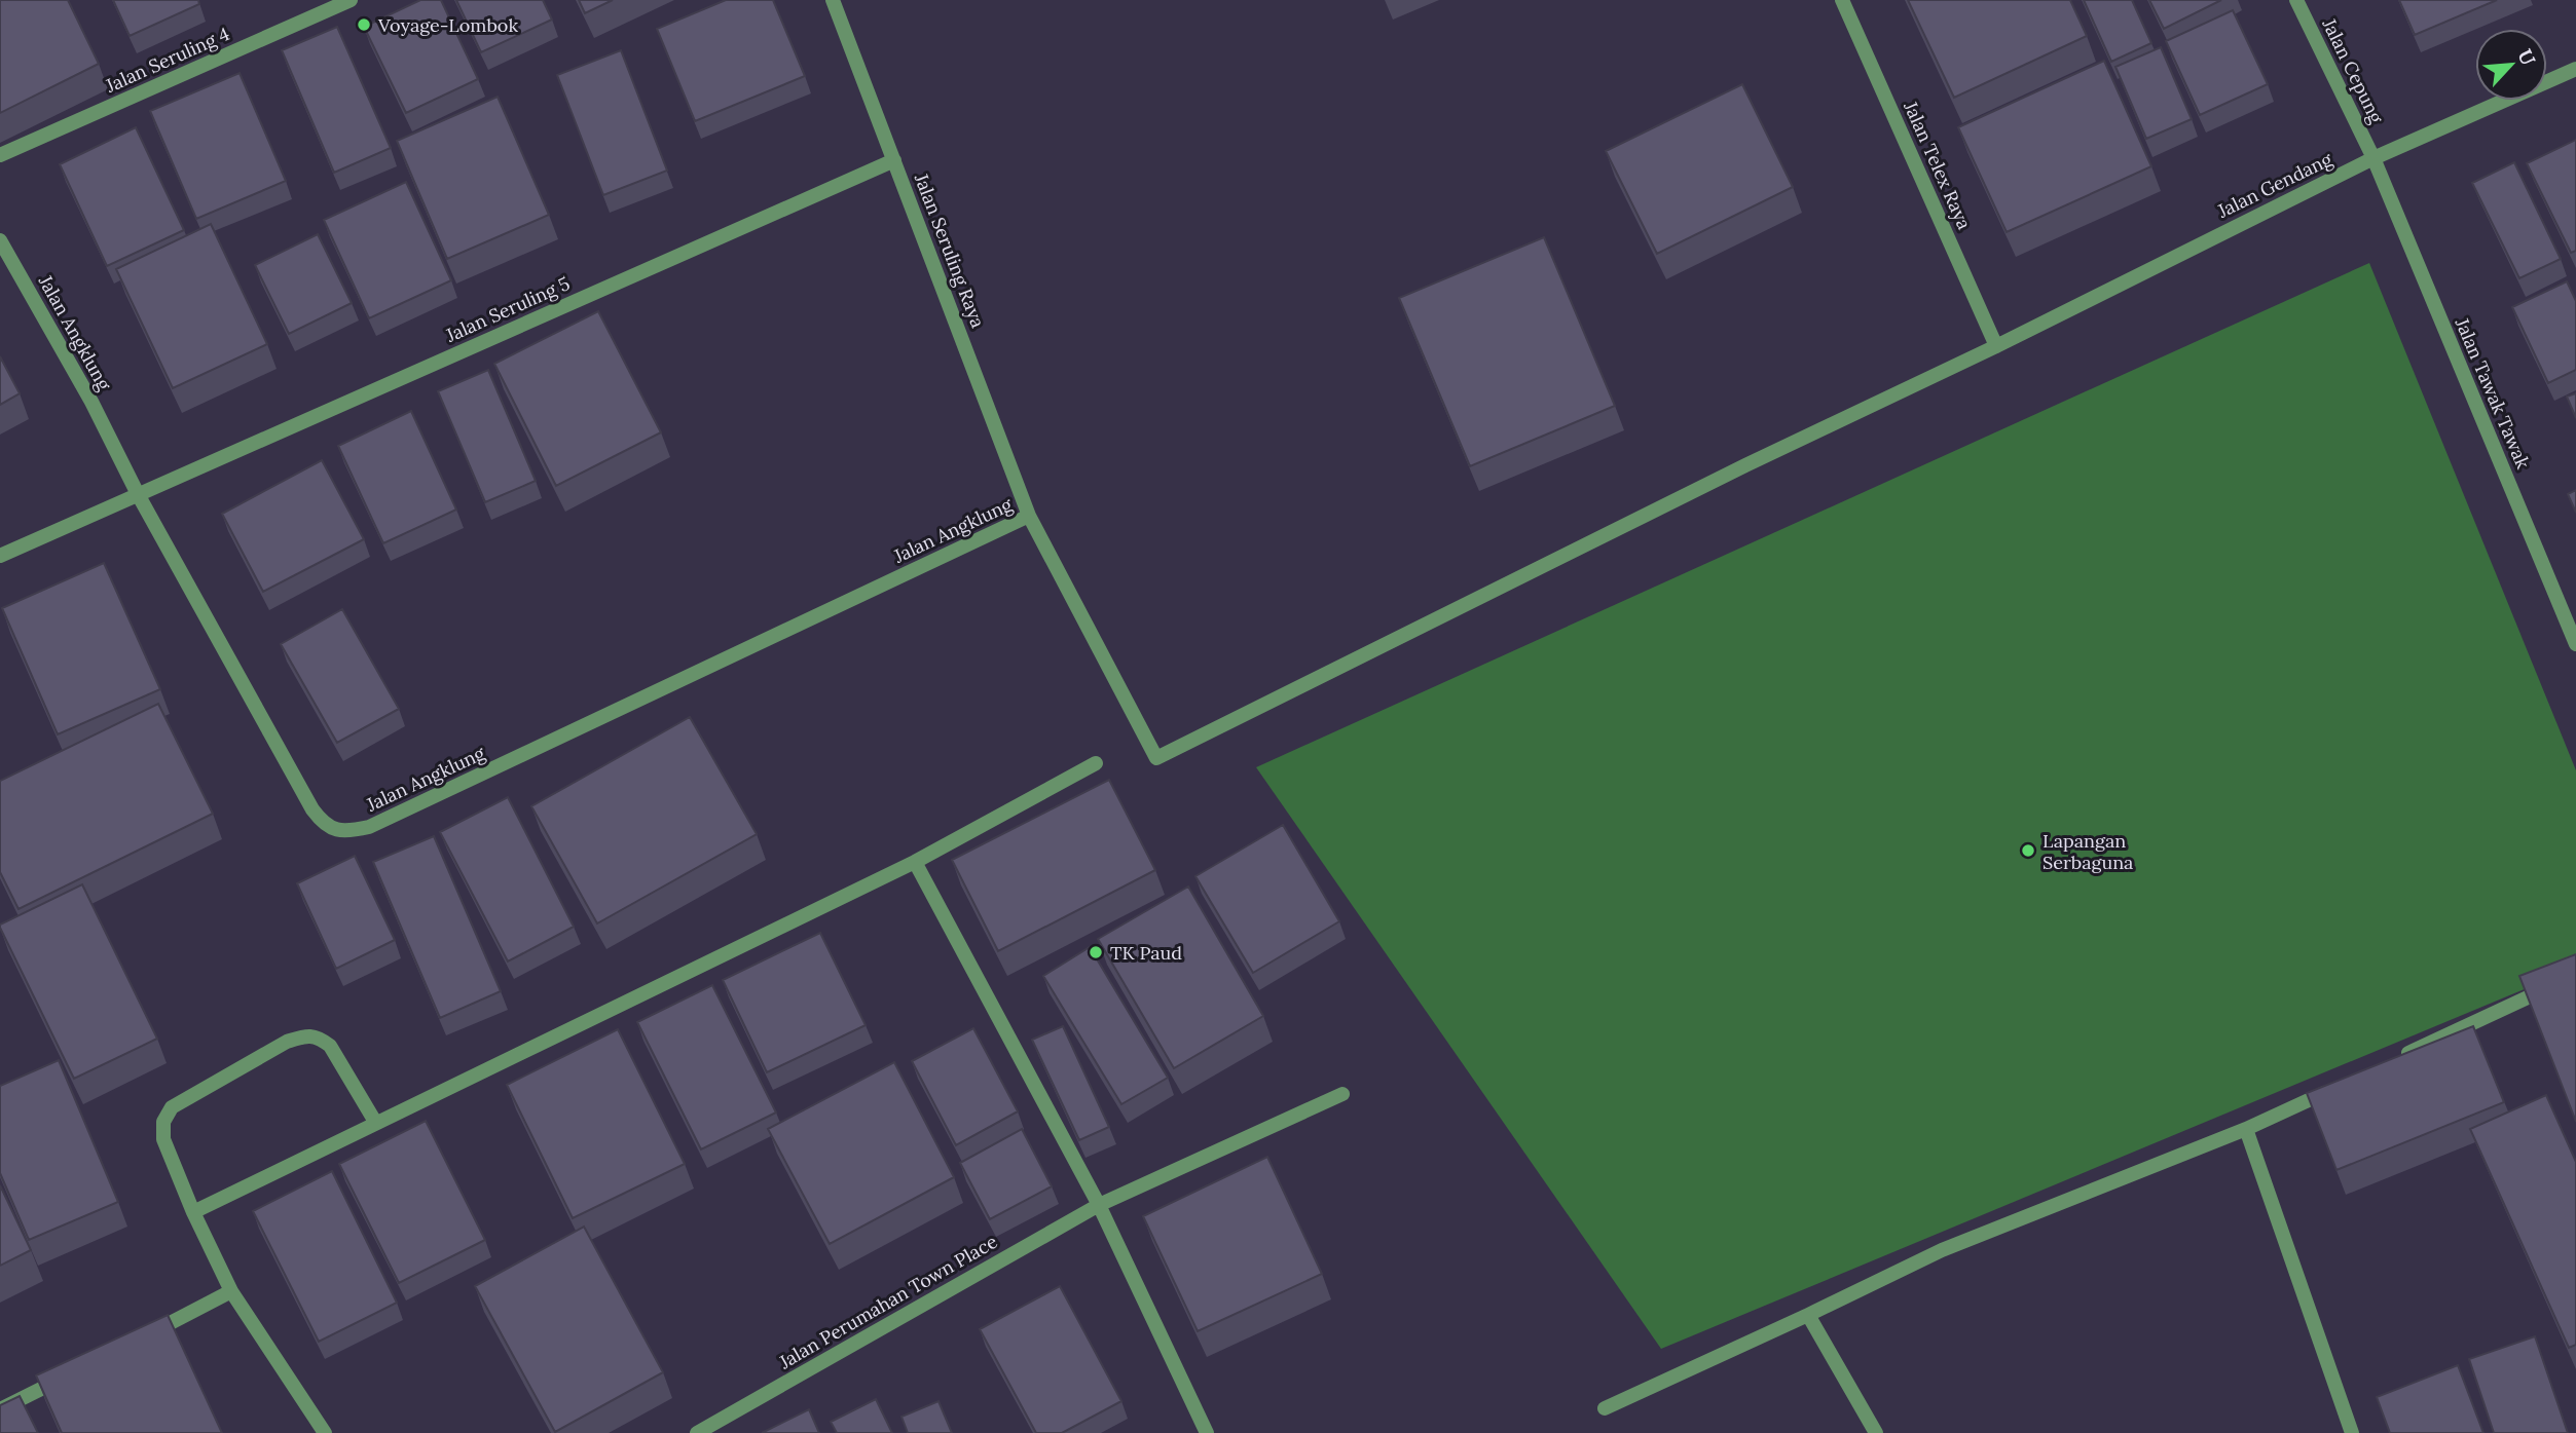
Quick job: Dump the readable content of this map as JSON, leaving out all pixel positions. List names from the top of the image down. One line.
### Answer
{"streets":{"street":["Jalan Seruling 4","Jalan Cepung","Jalan Telex Raya","Jalan Gendang","Jalan Seruling Raya","Jalan Seruling 5","Jalan Angklung","Jalan Tawak Tawak","Jalan Perumahan Town Place"]},"crossings":[["Jalan Cepung","Jalan Gendang"],["Jalan Cepung","Jalan Tawak Tawak"],["Jalan Telex Raya","Jalan Gendang"],["Jalan Gendang","Jalan Seruling Raya"],["Jalan Gendang","Jalan Angklung"],["Jalan Gendang","Jalan Tawak Tawak"],["Jalan Seruling Raya","Jalan Seruling 5"],["Jalan Seruling Raya","Jalan Angklung"],["Jalan Seruling 5","Jalan Angklung"]],"places":["Voyage-Lombok","Lapangan Serbaguna","TK Paud"],"north":"top right"}
